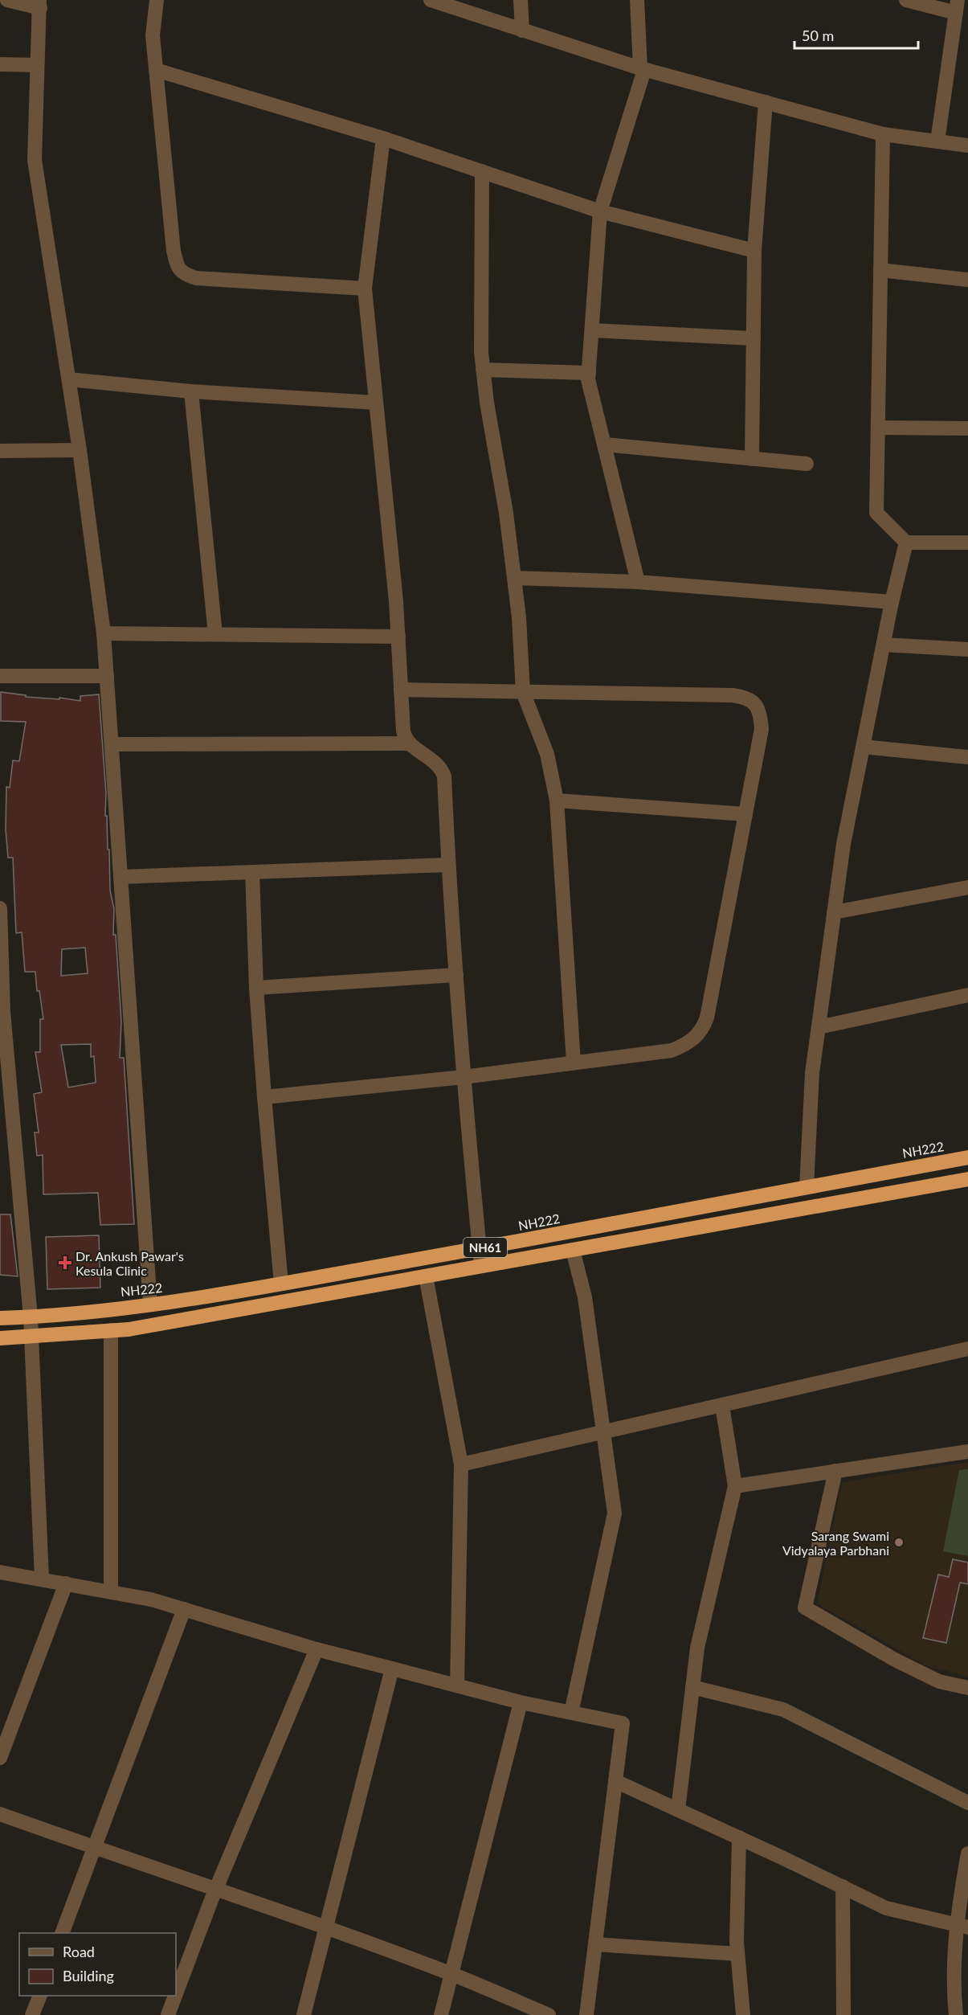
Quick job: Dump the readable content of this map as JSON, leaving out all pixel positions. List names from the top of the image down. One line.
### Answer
{"streets":{"highway":["NH222","NH61"]},"places":{"health":["Dr. Ankush Pawar's Kesula Clinic"],"other":["Sarang Swami Vidyalaya Parbhani"]},"legend":["Road","Building"],"scale_bar":"50 m"}
